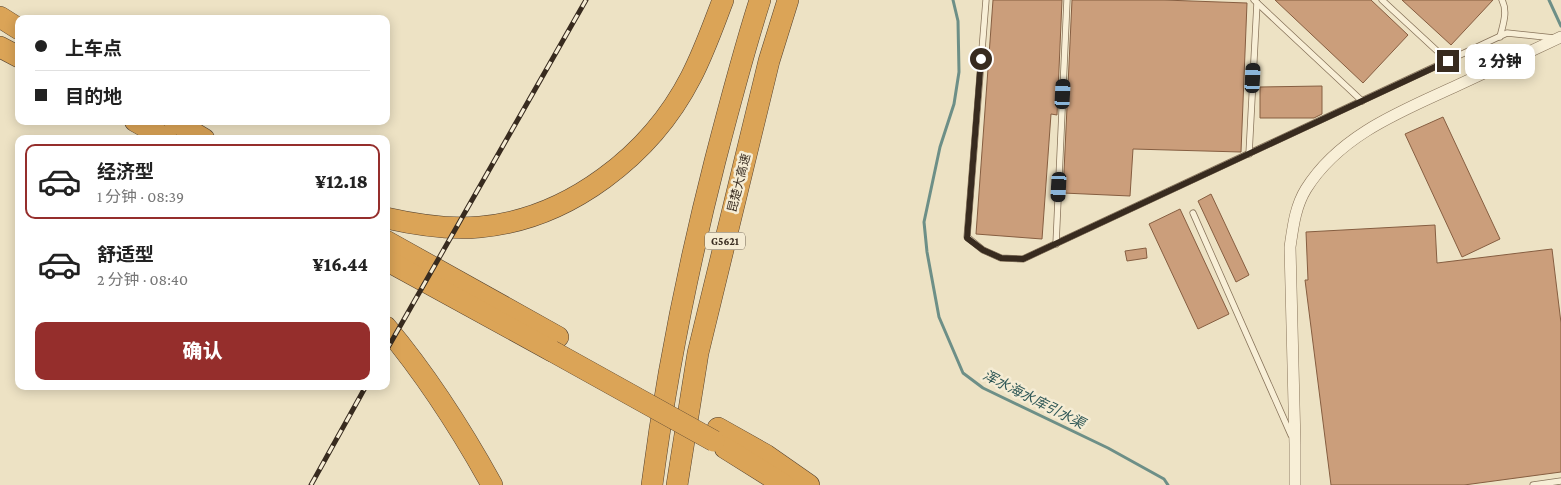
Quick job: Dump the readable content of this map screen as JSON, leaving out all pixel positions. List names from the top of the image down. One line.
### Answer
{"streets":{"highway":["昆楚大高速","G5621"]},"water":["浑水海水库引水渠"],"page":{"banner":["上车点","目的地"],"bubble":"2 分钟","list":[{"name":"经济型","note":"1 分钟 · 08:39","value":"¥12.18"},{"name":"舒适型","note":"2 分钟 · 08:40","value":"¥16.44"}],"buttons":"确认"}}
